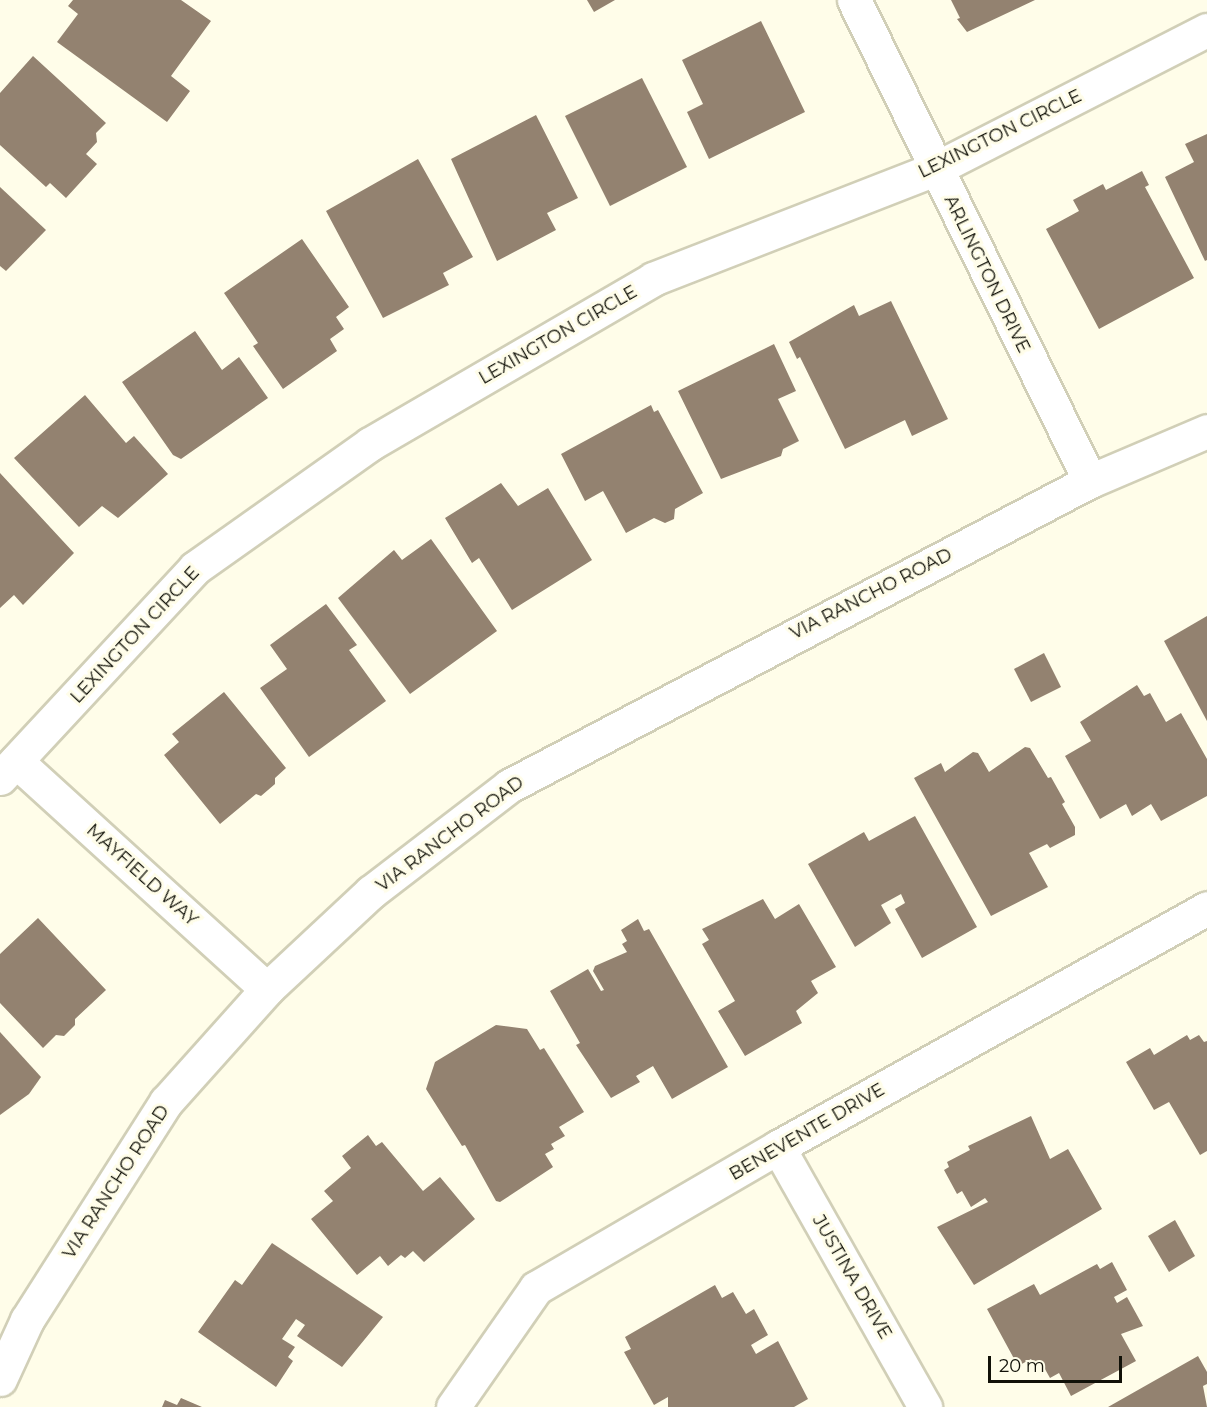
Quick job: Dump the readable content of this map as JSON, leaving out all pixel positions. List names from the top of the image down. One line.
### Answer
{"streets":{"street":["LEXINGTON CIRCLE","ARLINGTON DRIVE","VIA RANCHO ROAD","MAYFIELD WAY","BENEVENTE DRIVE","JUSTINA DRIVE"]},"crossings":[["LEXINGTON CIRCLE","ARLINGTON DRIVE"],["LEXINGTON CIRCLE","MAYFIELD WAY"],["ARLINGTON DRIVE","VIA RANCHO ROAD"],["VIA RANCHO ROAD","MAYFIELD WAY"],["BENEVENTE DRIVE","JUSTINA DRIVE"]],"scale_bar":"20 m"}
